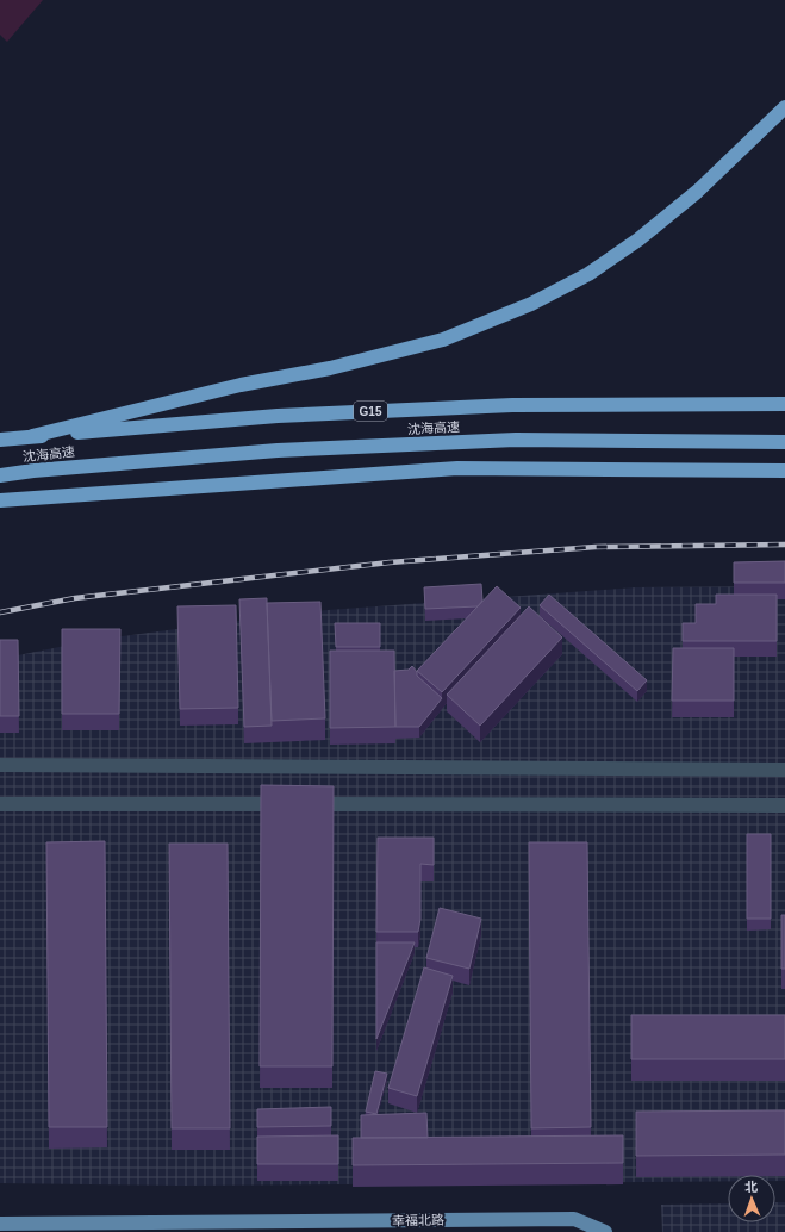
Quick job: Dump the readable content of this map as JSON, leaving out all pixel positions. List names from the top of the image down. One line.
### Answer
{"streets":{"highway":["G15","沈海高速"],"main road":["幸福北路"]},"north":"top"}
